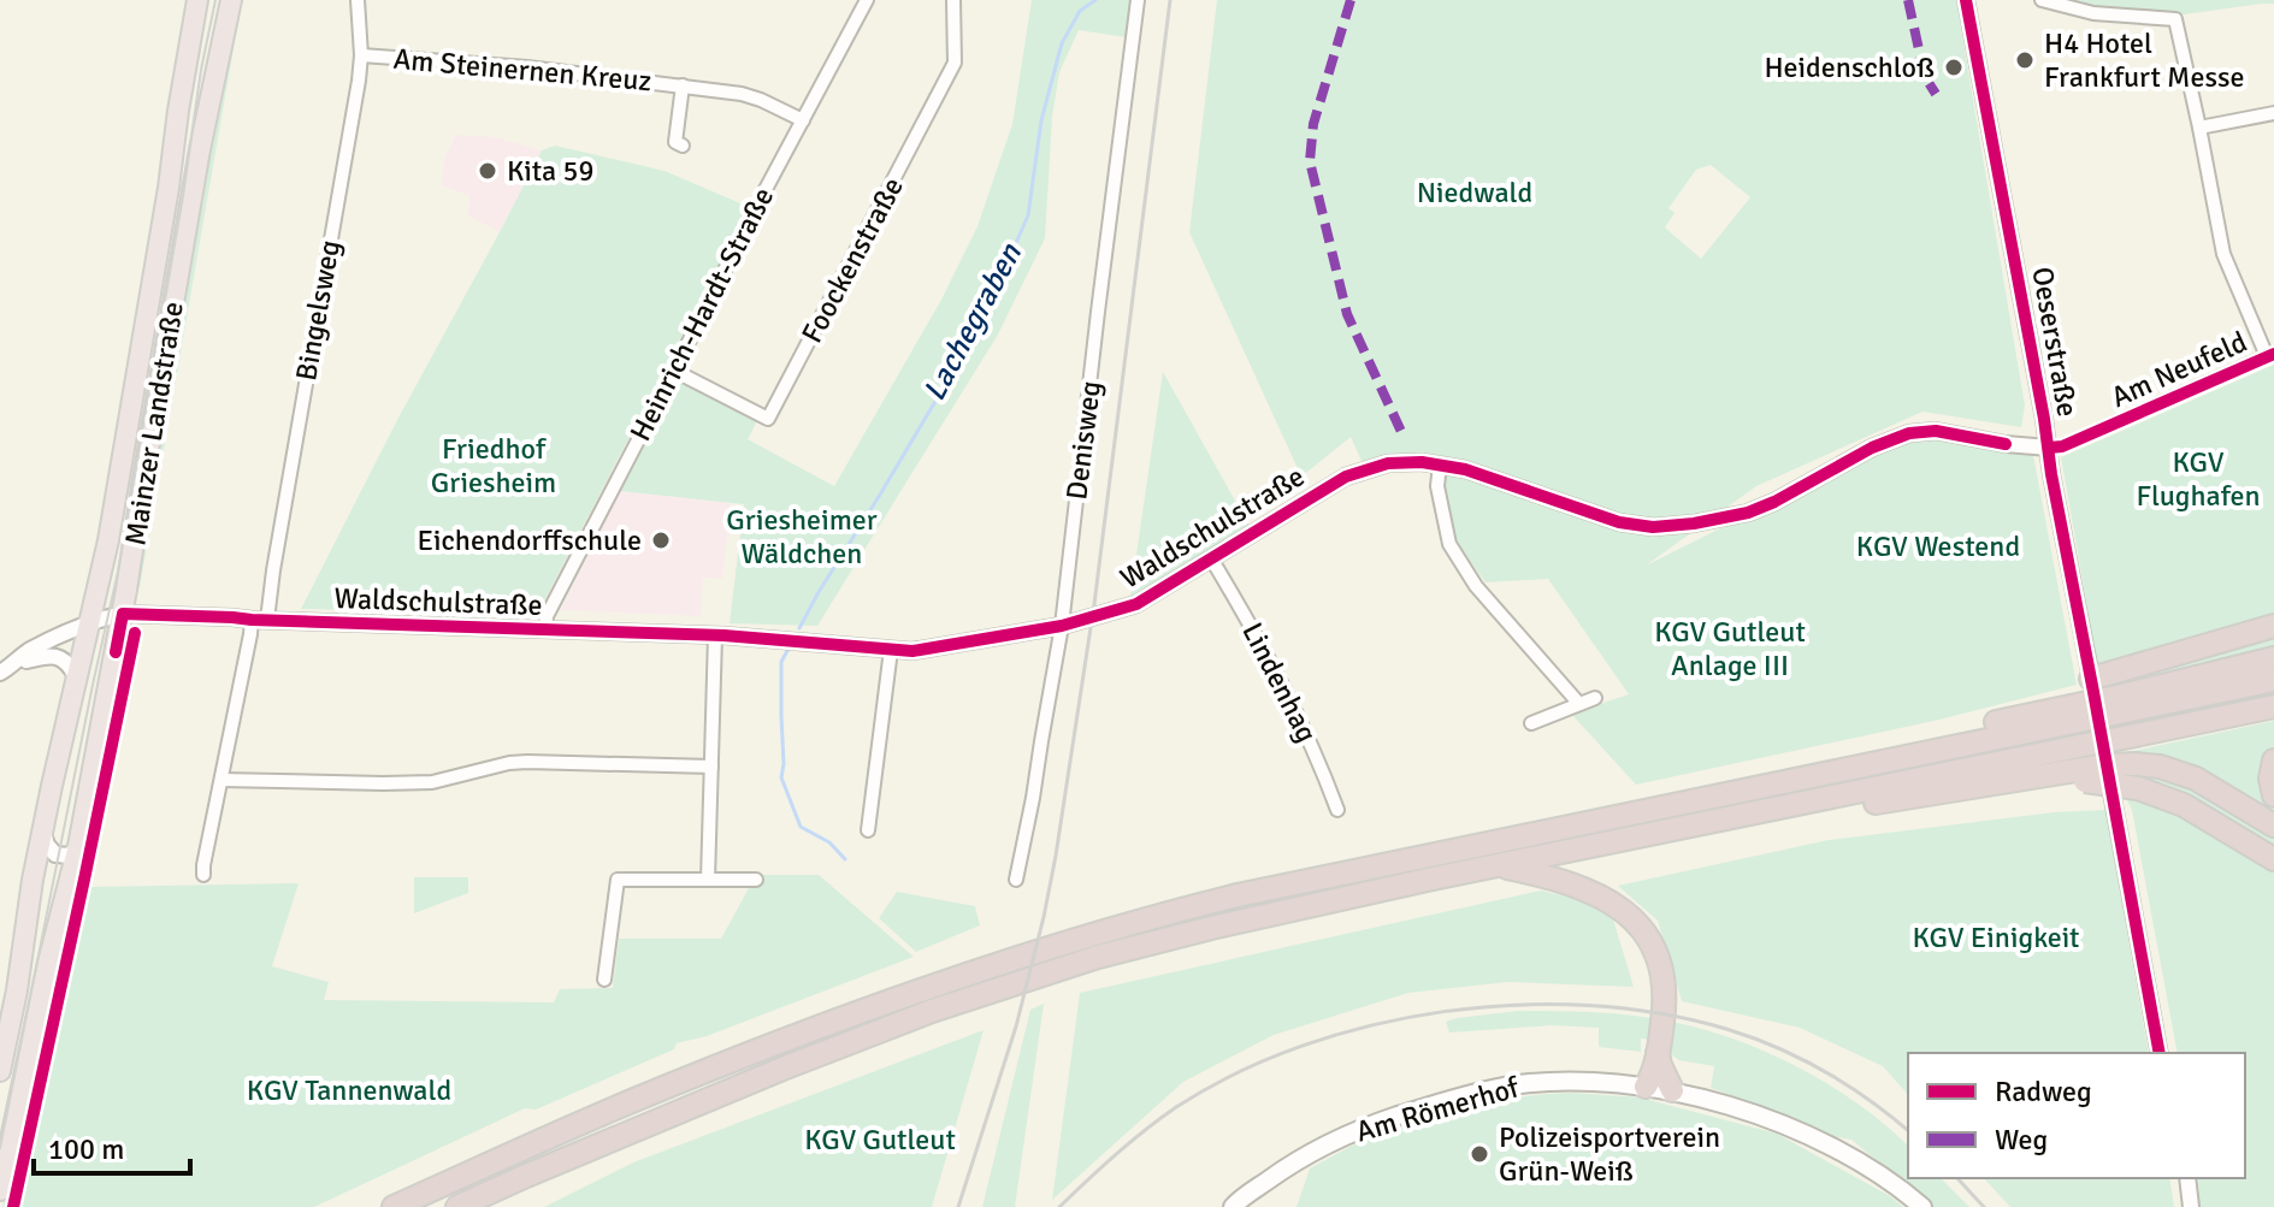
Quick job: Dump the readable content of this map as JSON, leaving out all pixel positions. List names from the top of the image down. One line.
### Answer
{"streets":{"main road":["Mainzer Landstraße","Am Römerhof"],"street":["Am Steinernen Kreuz","Foockenstraße","Bingelsweg","Heinrich-Hardt-Straße","Oeserstraße","Am Neufeld","Denisweg","Waldschulstraße","Lindenhag"]},"crossings":[["Am Steinernen Kreuz","Bingelsweg"],["Am Steinernen Kreuz","Heinrich-Hardt-Straße"],["Foockenstraße","Heinrich-Hardt-Straße"],["Bingelsweg","Waldschulstraße"],["Heinrich-Hardt-Straße","Waldschulstraße"],["Oeserstraße","Am Neufeld"],["Oeserstraße","Waldschulstraße"],["Am Neufeld","Waldschulstraße"],["Mainzer Landstraße","Waldschulstraße"],["Denisweg","Waldschulstraße"],["Waldschulstraße","Lindenhag"]],"water":["Lachegraben"],"parks":["Niedwald","Friedhof Griesheim","KGV Flughafen","Griesheimer Wäldchen","KGV Westend","KGV Gutleut Anlage III","KGV Einigkeit","KGV Tannenwald","KGV Gutleut"],"places":["H4 Hotel Frankfurt Messe","Heidenschloß","Kita 59","Eichendorffschule","Polizeisportverein Grün-Weiß"],"legend":["Radweg","Weg"],"scale_bar":"100 m"}
